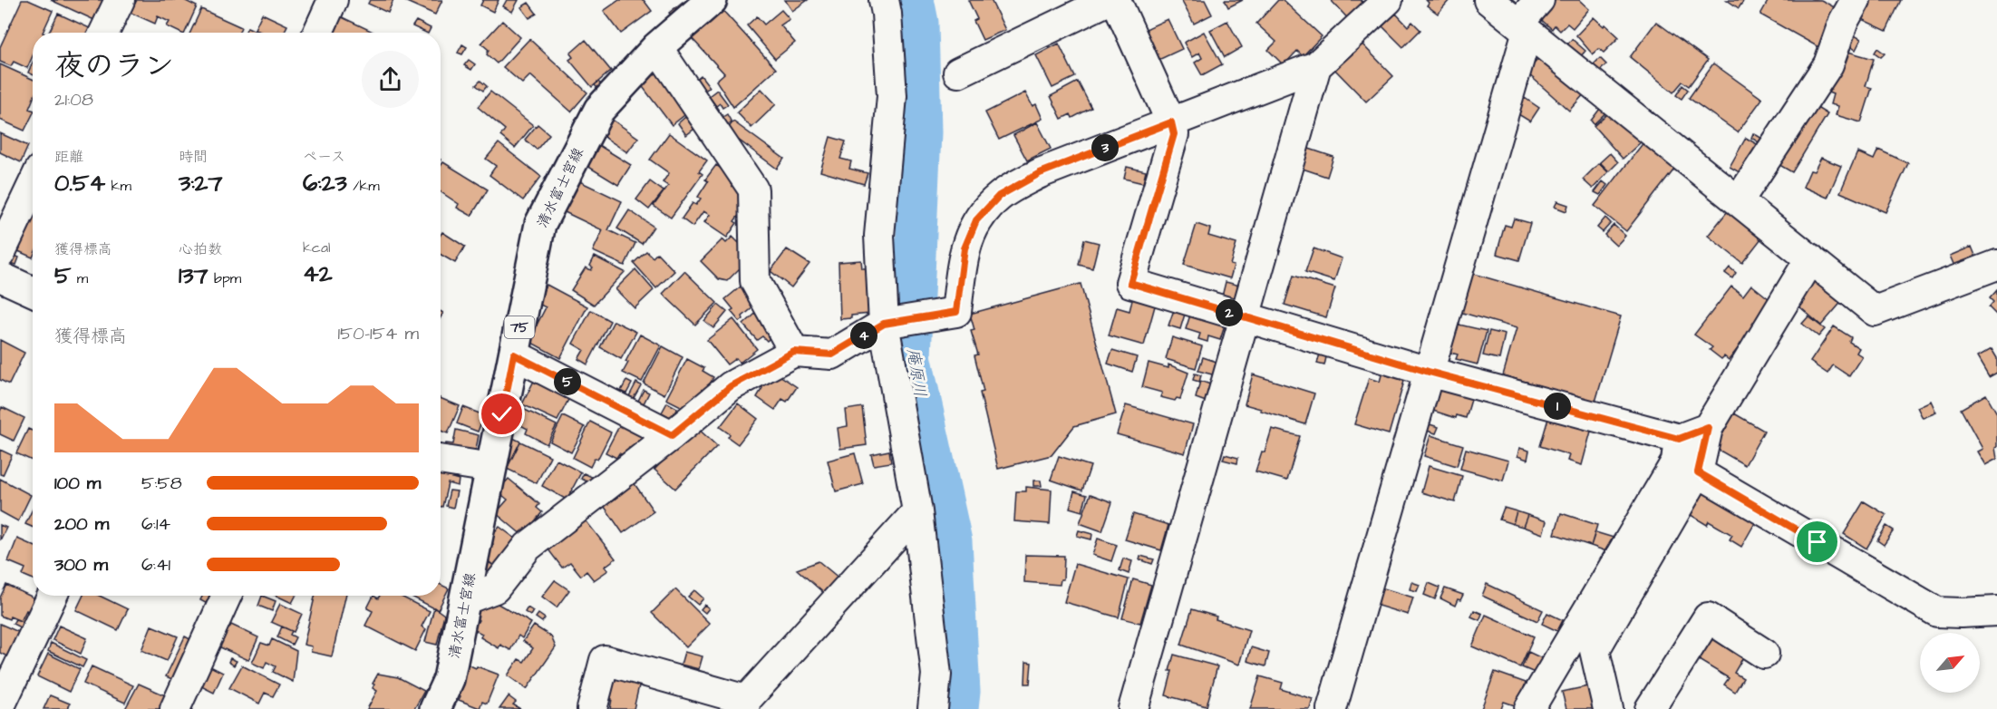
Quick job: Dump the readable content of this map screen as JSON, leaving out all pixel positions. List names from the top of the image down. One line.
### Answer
{"streets":{"main road":["清水富士宮線","75"]},"water":["庵原川"],"north":"top right","page":{"heading":["夜のラン","21:08"],"stats":[["距離","0.54 km"],["時間","3:27"],["ペース","6:23 /km"],["獲得標高","5 m"],["心拍数","137 bpm"],["kcal","42"]],"pins":["3","2","4","5","1"],"chart":["獲得標高","150–154 m"],"list":[{"name":"100 m","note":"5:58"},{"name":"200 m","note":"6:14"},{"name":"300 m","note":"6:41"}]}}
